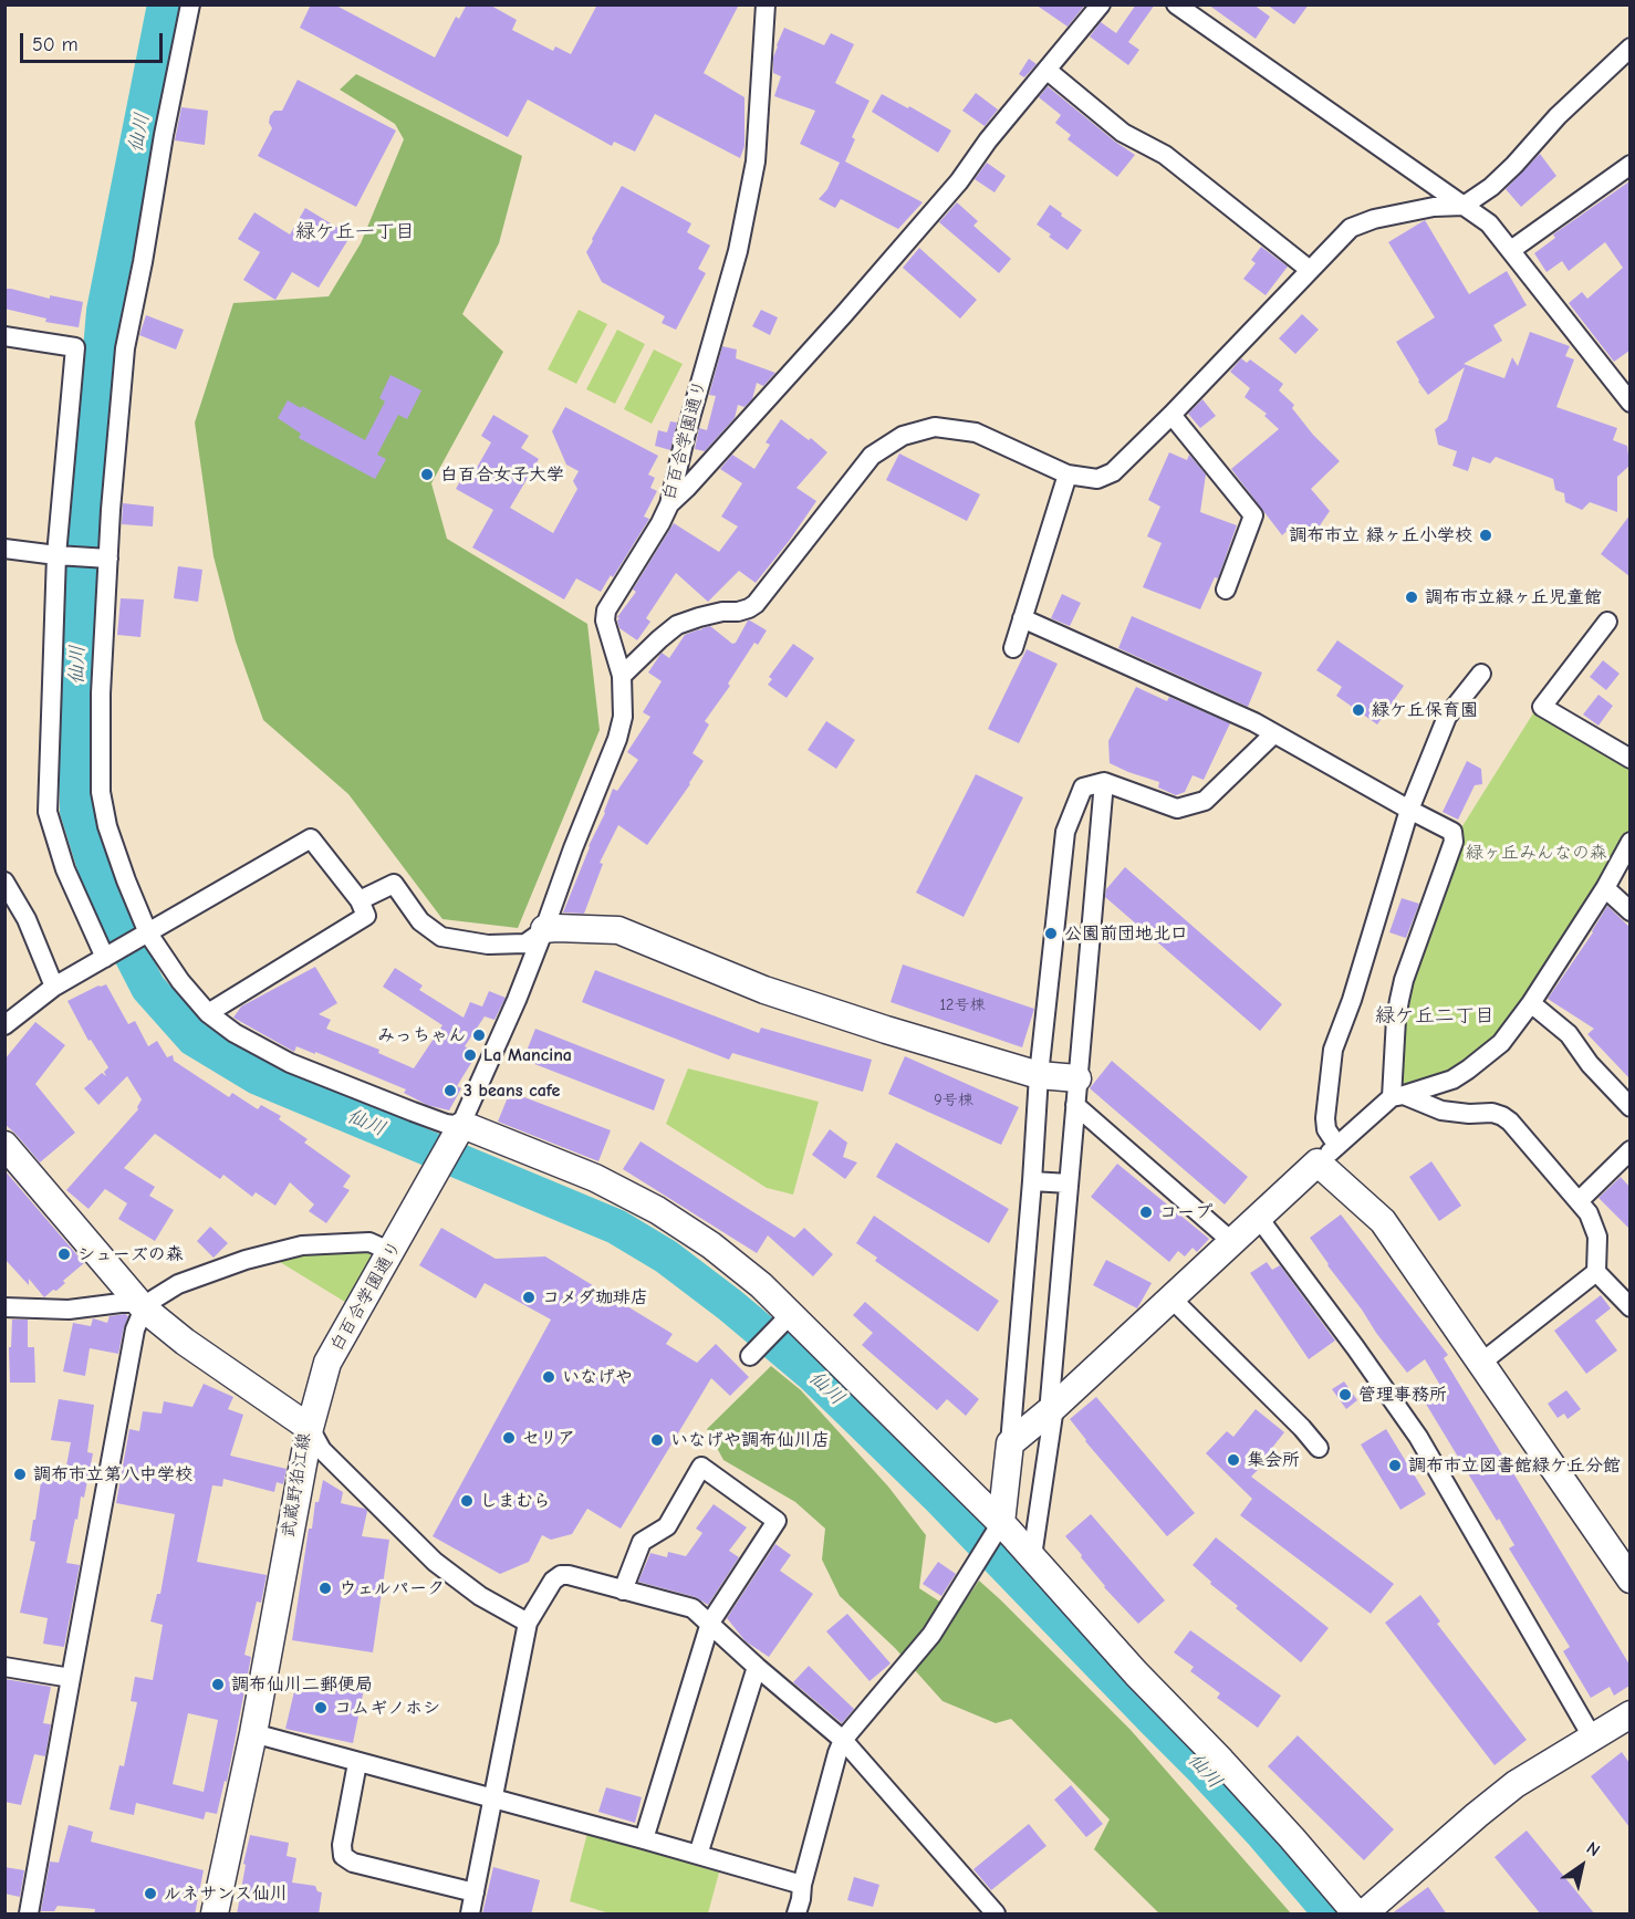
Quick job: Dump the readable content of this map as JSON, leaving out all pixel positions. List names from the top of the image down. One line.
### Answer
{"streets":{"street":["白百合学園通り","武蔵野狛江線"]},"crossings":[["白百合学園通り","武蔵野狛江線"]],"districts":["緑ケ丘一丁目","緑ケ丘二丁目"],"water":["仙川"],"parks":["緑ヶ丘みんなの森"],"places":["白百合女子大学","調布市立 緑ヶ丘小学校","調布市立緑ヶ丘児童館","緑ケ丘保育園","公園前団地北口","みっちゃん","La Mancina","3 beans cafe","コープ","シューズの森","コメダ珈琲店","いなげや","管理事務所","セリア","いなげや調布仙川店","集会所","調布市立図書館緑ケ丘分館","調布市立第八中学校","しまむら","ウェルパーク","調布仙川二郵便局","コムギノホシ","ルネサンス仙川"],"house_numbers":["12号棟","9号棟"],"scale_bar":"50 m","north":"top right"}
